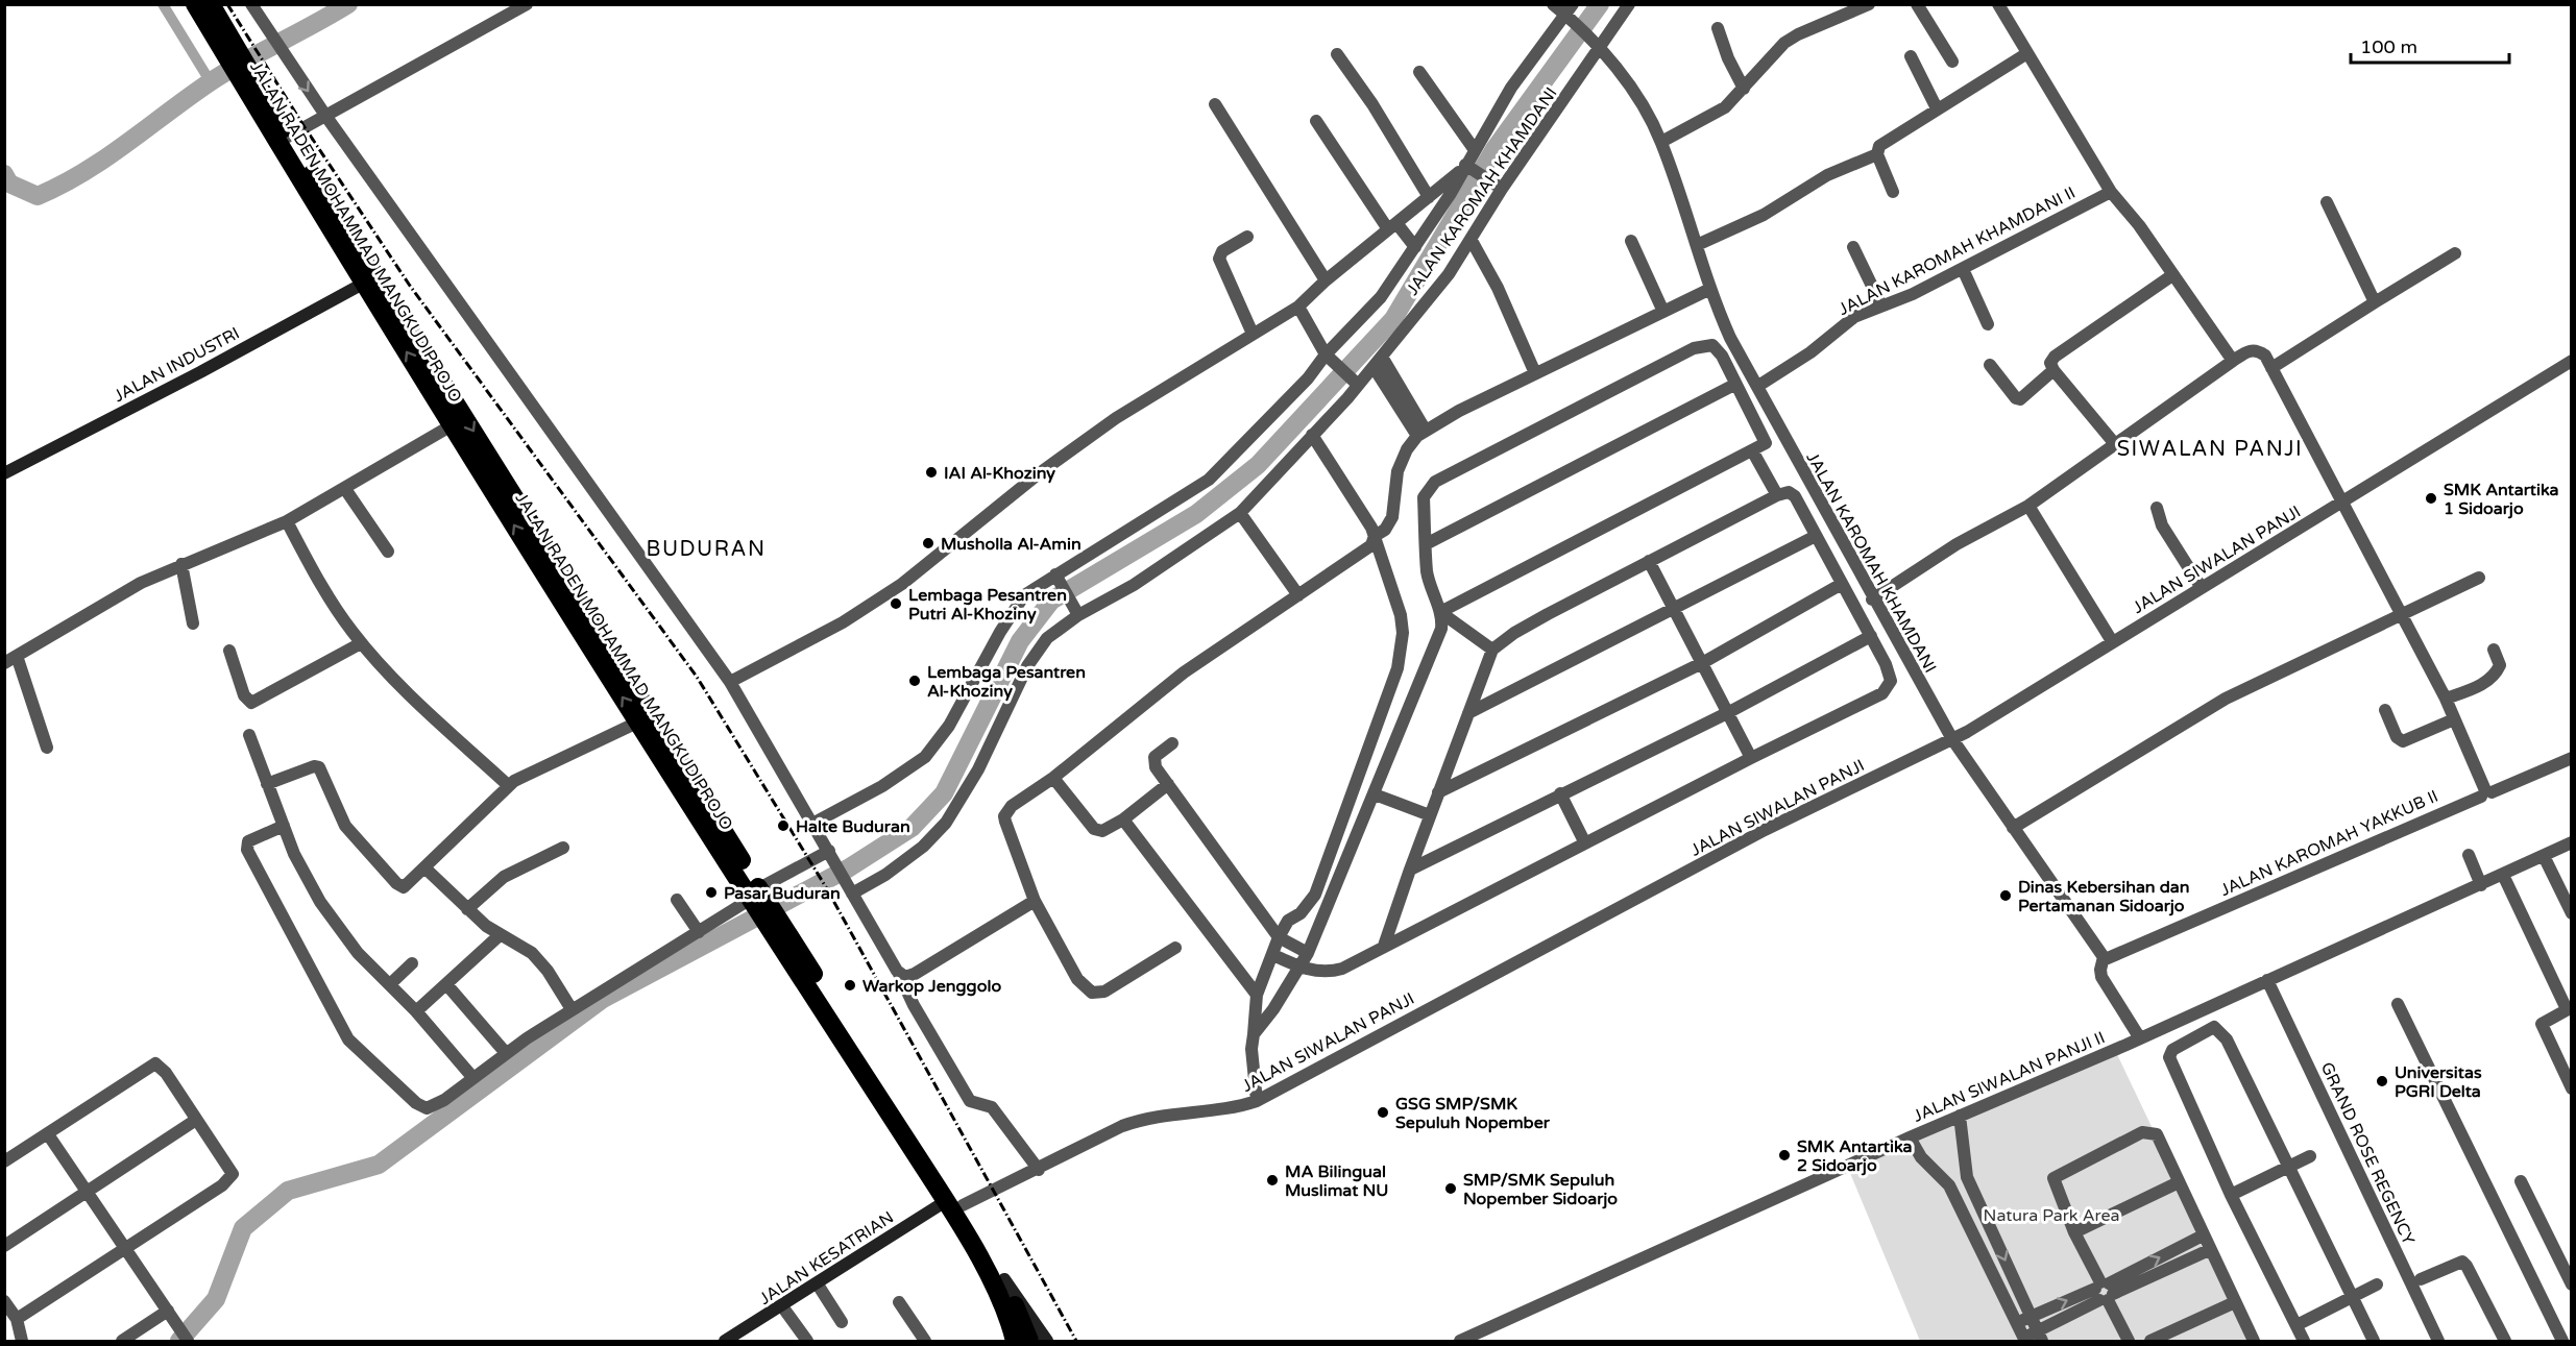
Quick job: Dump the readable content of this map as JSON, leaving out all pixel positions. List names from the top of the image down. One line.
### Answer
{"streets":{"highway":["JALAN RADEN MOHAMMAD MANGKUDIPROJO"],"street":["JALAN KAROMAH KHAMDANI","JALAN KAROMAH KHAMDANI II","JALAN INDUSTRI","JALAN SIWALAN PANJI","JALAN KAROMAH YAKKUB II","JALAN SIWALAN PANJI II","GRAND ROSE REGENCY","JALAN KESATRIAN"]},"crossings":[["JALAN KAROMAH KHAMDANI","JALAN KAROMAH KHAMDANI II"],["JALAN KAROMAH KHAMDANI","JALAN SIWALAN PANJI"],["JALAN KAROMAH KHAMDANI","JALAN KAROMAH YAKKUB II"],["JALAN RADEN MOHAMMAD MANGKUDIPROJO","JALAN INDUSTRI"],["JALAN RADEN MOHAMMAD MANGKUDIPROJO","JALAN SIWALAN PANJI"],["JALAN RADEN MOHAMMAD MANGKUDIPROJO","JALAN KESATRIAN"],["JALAN SIWALAN PANJI","JALAN KESATRIAN"],["JALAN SIWALAN PANJI II","GRAND ROSE REGENCY"]],"districts":["SIWALAN PANJI","BUDURAN"],"parks":["Natura Park Area"],"places":["IAI Al-Khoziny","SMK Antartika 1 Sidoarjo","Musholla Al-Amin","Lembaga Pesantren Putri Al-Khoziny","Lembaga Pesantren Al-Khoziny","Halte Buduran","Pasar Buduran","Dinas Kebersihan dan Pertamanan Sidoarjo","Warkop Jenggolo","Universitas PGRI Delta","GSG SMP/SMK Sepuluh Nopember","SMK Antartika 2 Sidoarjo","MA Bilingual Muslimat NU","SMP/SMK Sepuluh Nopember Sidoarjo"],"scale_bar":"100 m"}
